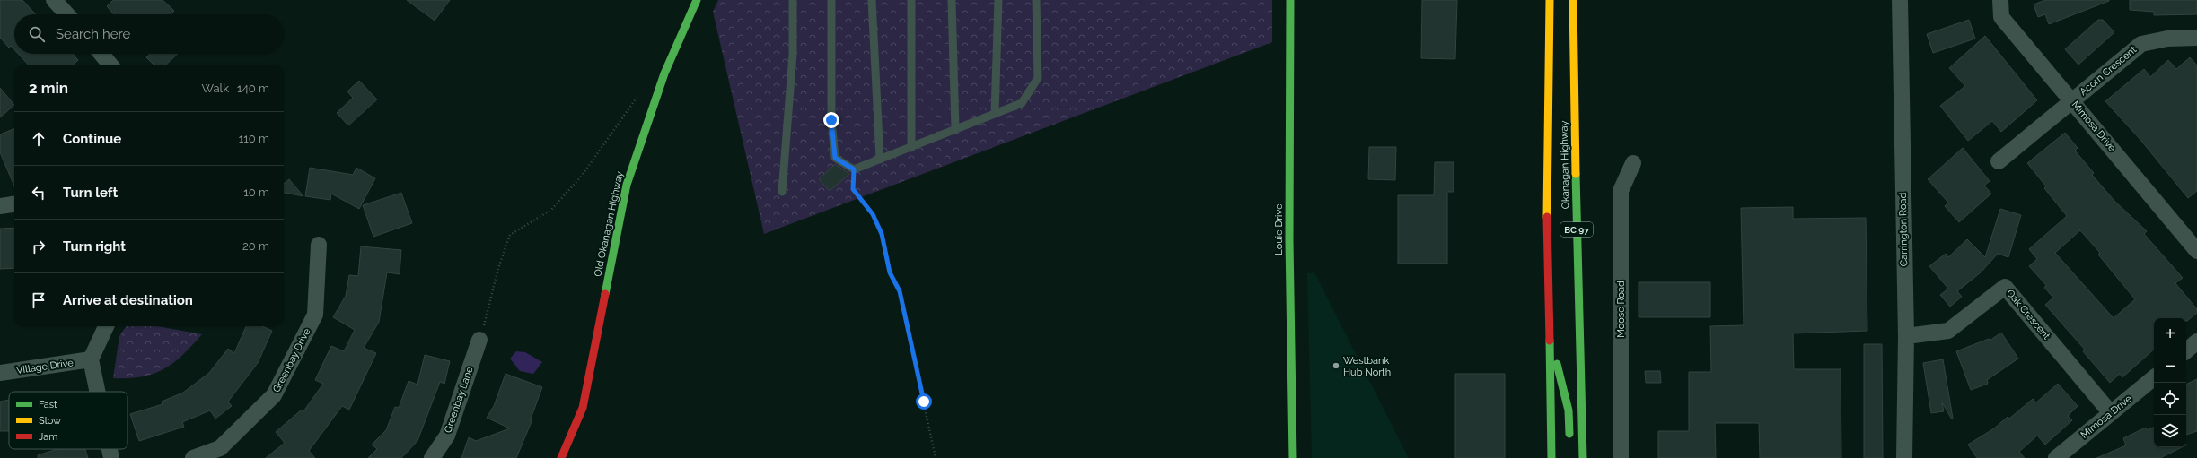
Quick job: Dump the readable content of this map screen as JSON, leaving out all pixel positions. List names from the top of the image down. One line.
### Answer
{"streets":{"main road":["Okanagan Highway","Old Okanagan Highway","Louie Drive","BC 97"],"street":["Acorn Crescent","Mimosa Drive","Carrington Road","Moose Road","Oak Crescent","Greenbay Drive","Village Drive","Greenbay Lane"]},"crossings":[["Acorn Crescent","Mimosa Drive"],["Mimosa Drive","Oak Crescent"],["Carrington Road","Oak Crescent"]],"places":["Westbank Hub North"],"legend":["Fast","Slow","Jam"],"page":{"search":"Search here","heading":["2 min","Walk · 140 m"],"list":[["Continue","110 m"],["Turn left","10 m"],["Turn right","20 m"],"Arrive at destination"],"map_buttons":["+","−"]}}
